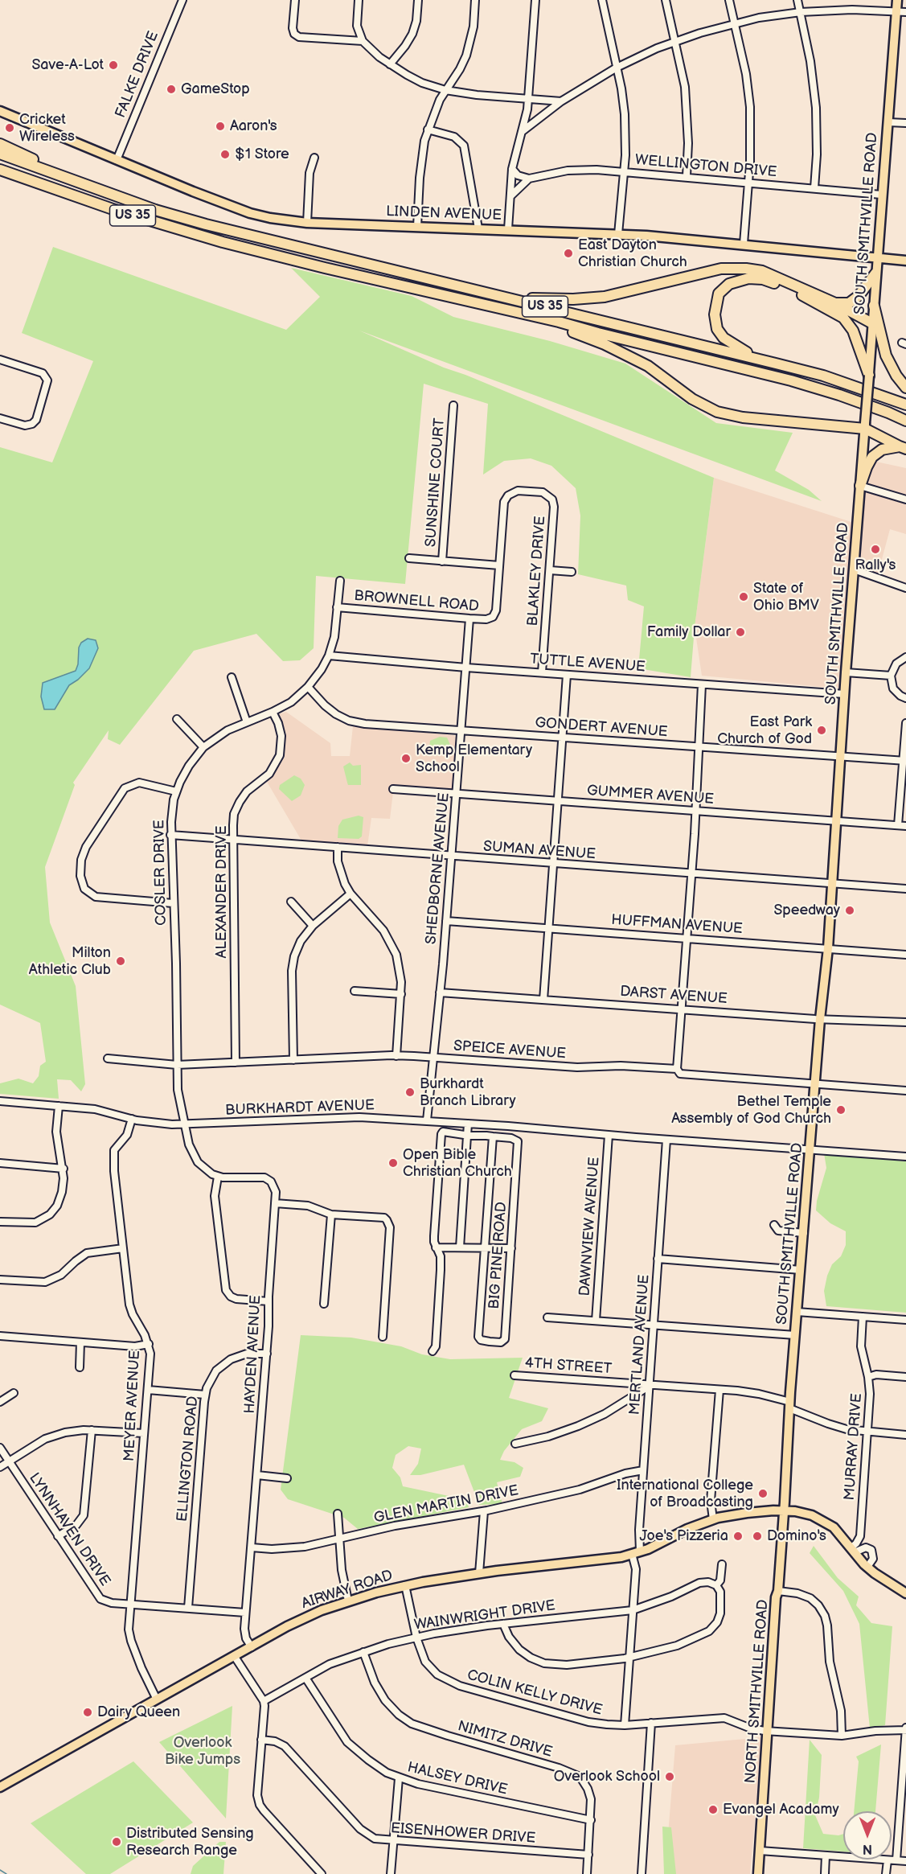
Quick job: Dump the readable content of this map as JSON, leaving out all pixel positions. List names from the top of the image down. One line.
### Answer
{"streets":{"highway":["US 35"],"main road":["LINDEN AVENUE","SOUTH SMITHVILLE ROAD","AIRWAY ROAD","NORTH SMITHVILLE ROAD"],"street":["FALKE DRIVE","WELLINGTON DRIVE","SUNSHINE COURT","BLAKLEY DRIVE","BROWNELL ROAD","TUTTLE AVENUE","GONDERT AVENUE","GUMMER AVENUE","SUMAN AVENUE","SHEDBORNE AVENUE","COSLER DRIVE","ALEXANDER DRIVE","HUFFMAN AVENUE","DARST AVENUE","SPEICE AVENUE","BURKHARDT AVENUE","DAWNVIEW AVENUE","BIG PINE ROAD","MERTLAND AVENUE","HAYDEN AVENUE","4TH STREET","MEYER AVENUE","MURRAY DRIVE","ELLINGTON ROAD","GLEN MARTIN DRIVE","LYNNHAVEN DRIVE","WAINWRIGHT DRIVE","COLIN KELLY DRIVE","NIMITZ DRIVE","HALSEY DRIVE","EISENHOWER DRIVE"]},"crossings":[["FALKE DRIVE","LINDEN AVENUE"],["WELLINGTON DRIVE","SOUTH SMITHVILLE ROAD"],["LINDEN AVENUE","SOUTH SMITHVILLE ROAD"],["SOUTH SMITHVILLE ROAD","TUTTLE AVENUE"],["SOUTH SMITHVILLE ROAD","GONDERT AVENUE"],["SOUTH SMITHVILLE ROAD","GUMMER AVENUE"],["SOUTH SMITHVILLE ROAD","SUMAN AVENUE"],["SOUTH SMITHVILLE ROAD","HUFFMAN AVENUE"],["SOUTH SMITHVILLE ROAD","DARST AVENUE"],["SOUTH SMITHVILLE ROAD","SPEICE AVENUE"],["SOUTH SMITHVILLE ROAD","BURKHARDT AVENUE"],["SOUTH SMITHVILLE ROAD","4TH STREET"],["SOUTH SMITHVILLE ROAD","AIRWAY ROAD"],["SOUTH SMITHVILLE ROAD","NORTH SMITHVILLE ROAD"],["BLAKLEY DRIVE","BROWNELL ROAD"],["BLAKLEY DRIVE","TUTTLE AVENUE"],["BROWNELL ROAD","SHEDBORNE AVENUE"],["BROWNELL ROAD","COSLER DRIVE"],["TUTTLE AVENUE","SHEDBORNE AVENUE"],["TUTTLE AVENUE","COSLER DRIVE"],["GONDERT AVENUE","SHEDBORNE AVENUE"],["GONDERT AVENUE","COSLER DRIVE"],["GUMMER AVENUE","SHEDBORNE AVENUE"],["SUMAN AVENUE","SHEDBORNE AVENUE"],["SUMAN AVENUE","COSLER DRIVE"],["SUMAN AVENUE","ALEXANDER DRIVE"],["SHEDBORNE AVENUE","HUFFMAN AVENUE"],["SHEDBORNE AVENUE","DARST AVENUE"],["SHEDBORNE AVENUE","SPEICE AVENUE"],["SHEDBORNE AVENUE","BURKHARDT AVENUE"],["COSLER DRIVE","ALEXANDER DRIVE"],["COSLER DRIVE","SPEICE AVENUE"],["COSLER DRIVE","BURKHARDT AVENUE"],["ALEXANDER DRIVE","SPEICE AVENUE"],["BURKHARDT AVENUE","DAWNVIEW AVENUE"],["BURKHARDT AVENUE","MERTLAND AVENUE"],["BURKHARDT AVENUE","MEYER AVENUE"],["MERTLAND AVENUE","4TH STREET"],["MERTLAND AVENUE","GLEN MARTIN DRIVE"],["MERTLAND AVENUE","AIRWAY ROAD"],["MERTLAND AVENUE","WAINWRIGHT DRIVE"],["MERTLAND AVENUE","COLIN KELLY DRIVE"],["HAYDEN AVENUE","ELLINGTON ROAD"],["HAYDEN AVENUE","GLEN MARTIN DRIVE"],["HAYDEN AVENUE","LYNNHAVEN DRIVE"],["HAYDEN AVENUE","AIRWAY ROAD"],["4TH STREET","MURRAY DRIVE"],["MEYER AVENUE","LYNNHAVEN DRIVE"],["MEYER AVENUE","AIRWAY ROAD"],["MURRAY DRIVE","AIRWAY ROAD"],["ELLINGTON ROAD","LYNNHAVEN DRIVE"],["AIRWAY ROAD","NORTH SMITHVILLE ROAD"],["AIRWAY ROAD","COLIN KELLY DRIVE"],["WAINWRIGHT DRIVE","COLIN KELLY DRIVE"],["WAINWRIGHT DRIVE","NIMITZ DRIVE"],["WAINWRIGHT DRIVE","HALSEY DRIVE"],["NORTH SMITHVILLE ROAD","COLIN KELLY DRIVE"],["NIMITZ DRIVE","HALSEY DRIVE"],["NIMITZ DRIVE","EISENHOWER DRIVE"]],"parks":["Overlook Bike Jumps"],"places":["Save-A-Lot","GameStop","Aaron's","Cricket Wireless","$1 Store","East Dayton Christian Church","Rally's","State of Ohio BMV","Family Dollar","East Park Church of God","Kemp Elementary School","Speedway","Milton Athletic Club","Burkhardt Branch Library","Bethel Temple Assembly of God Church","Open Bible Christian Church","International College of Broadcasting","Joe's Pizzeria","Domino's","Dairy Queen","Overlook School","Evangel Acadamy","Distributed Sensing Research Range"],"north":"bottom"}
